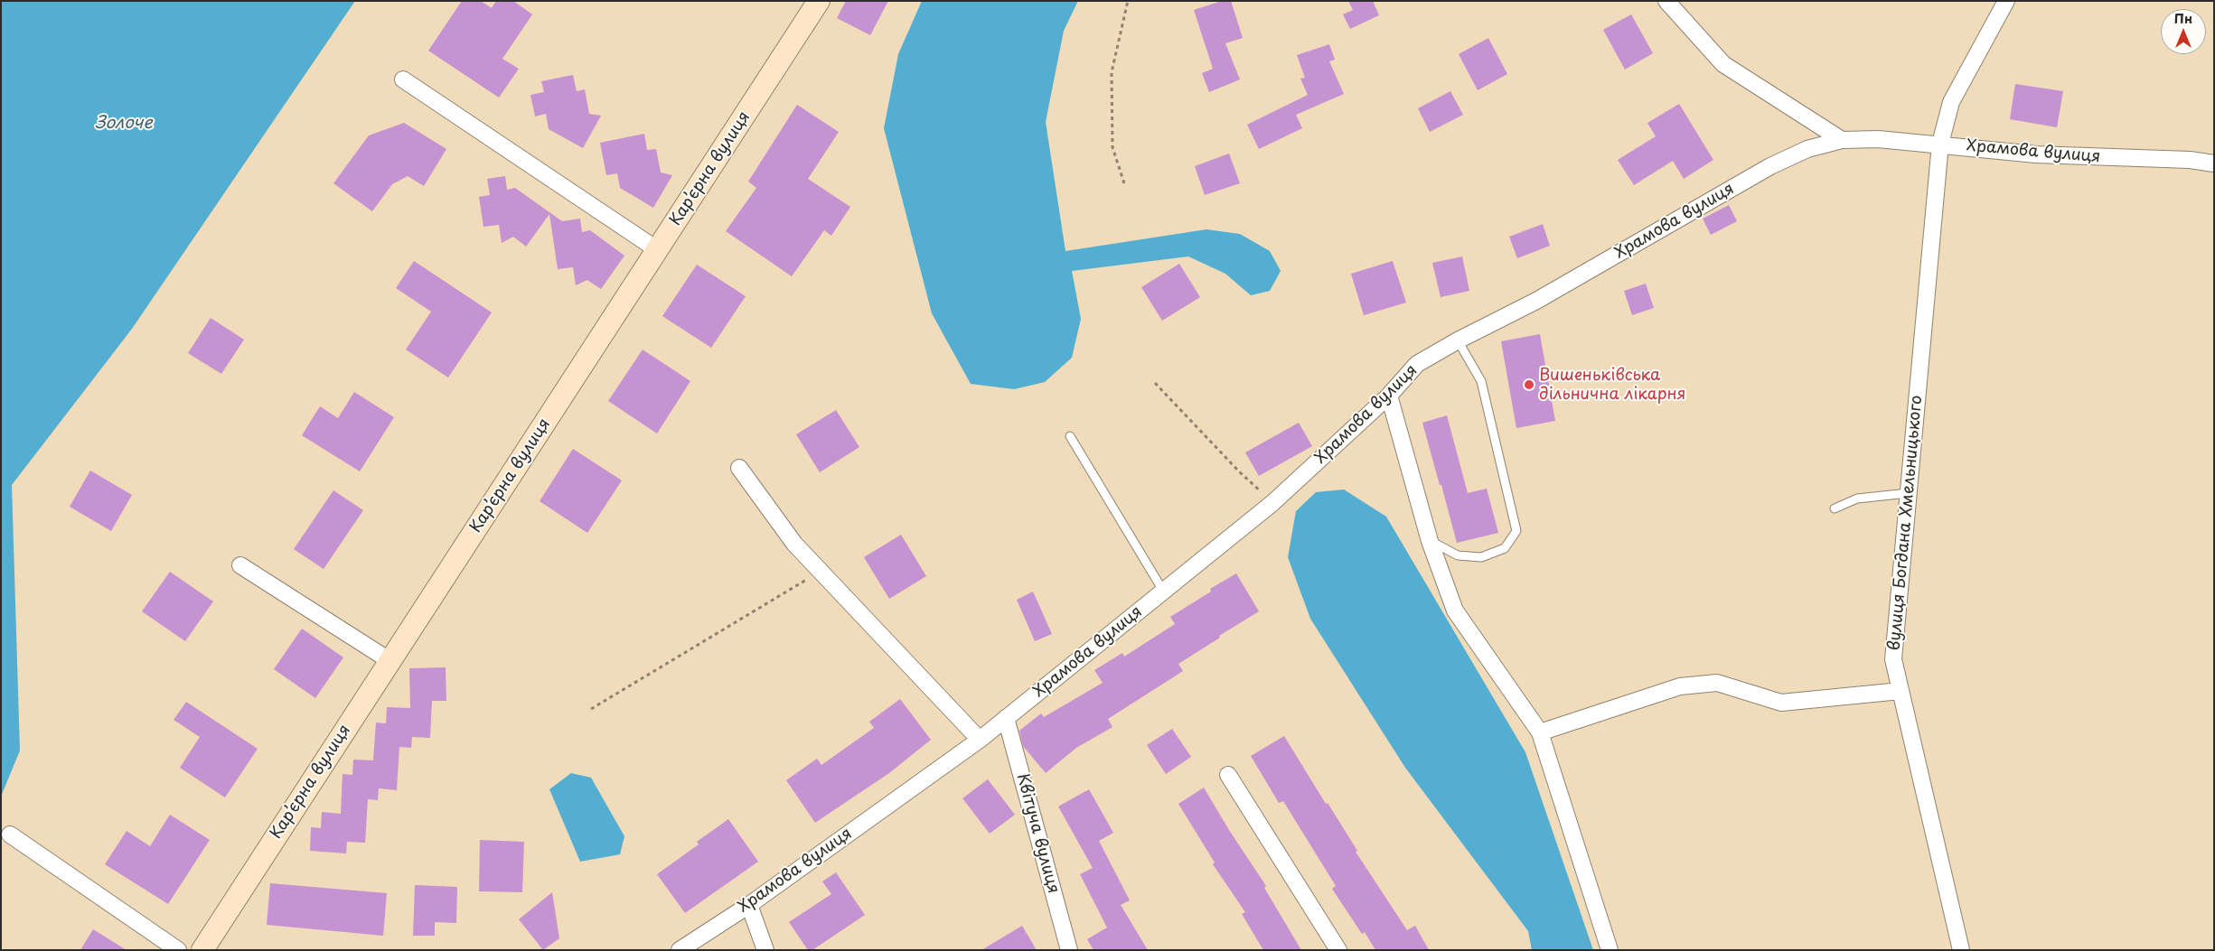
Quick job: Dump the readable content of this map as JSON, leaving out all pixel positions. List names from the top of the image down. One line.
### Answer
{"streets":{"street":["Храмова вулиця","Карʼєрна вулиця","вулиця Богдана Хмельницького","Квітуча вулиця"]},"crossings":[["Храмова вулиця","вулиця Богдана Хмельницького"],["Храмова вулиця","Квітуча вулиця"]],"water":["Золоче"],"places":["Вишеньківська дільнична лікарня"],"north":"top"}
